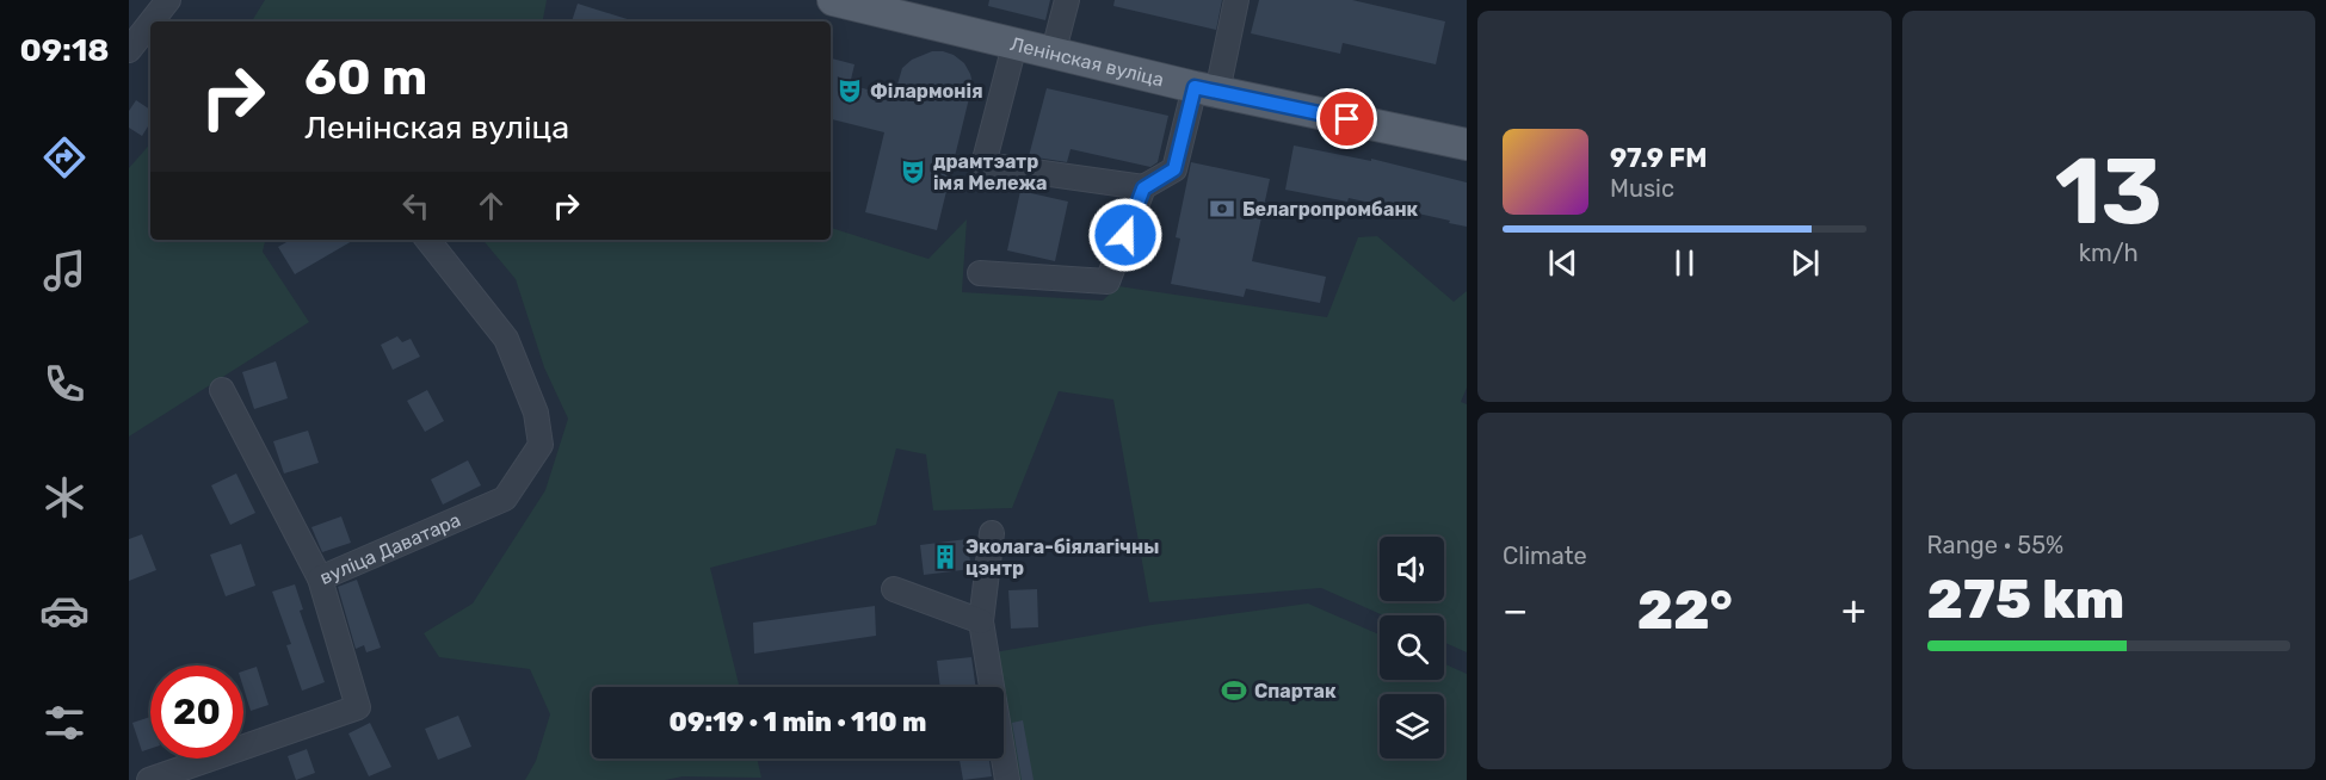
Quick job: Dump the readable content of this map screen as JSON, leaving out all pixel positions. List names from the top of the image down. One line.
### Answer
{"streets":{"main road":["Ленінская вуліца"],"street":["вуліца Даватара"]},"places":{"theatre":["Філармонія","драмтэатр імя Мележа"],"bank":["Белагропромбанк"],"building":["Эколага-біялагічны цэнтр"],"sports":["Спартак"]},"page":{"tabs":"09:18","tile":[["13","km/h"],"Climate",["Range · 55%","275 km"]],"turn":["60 m","Ленінская вуліца"],"song":["97.9 FM","Music"],"heat":["−","22°","+"],"limit":"20","trip":"09:19 · 1 min · 110 m"}}
